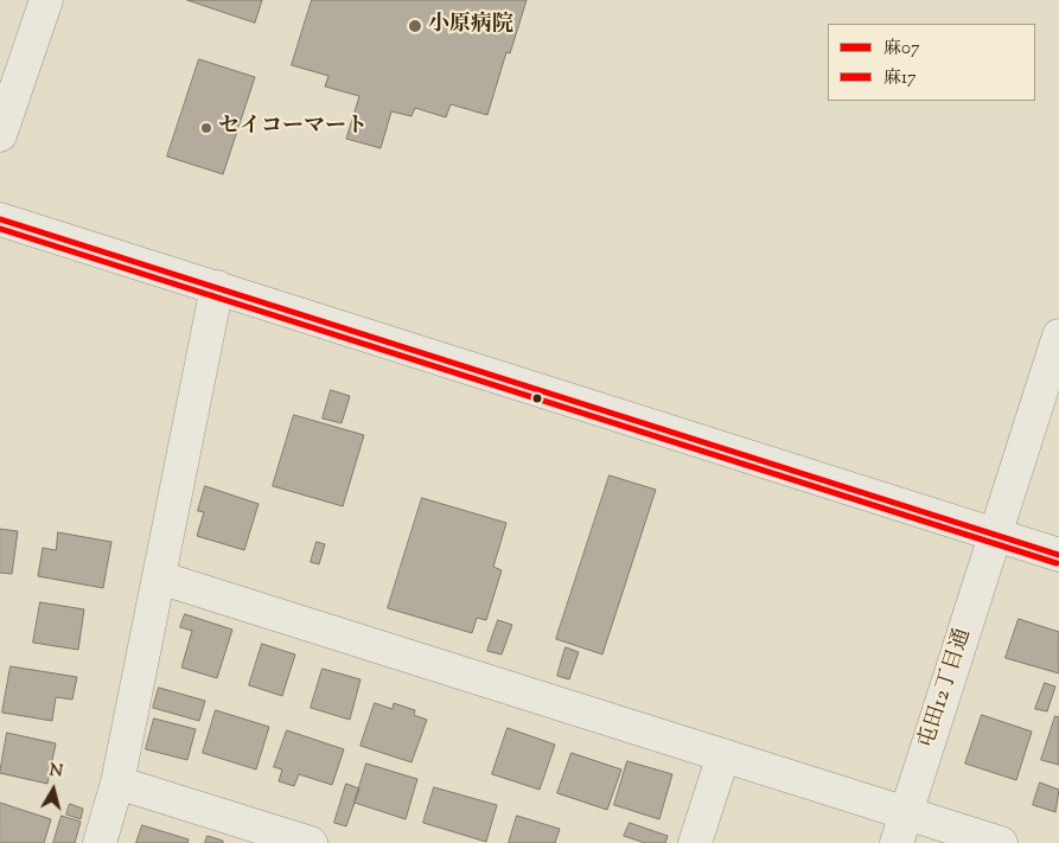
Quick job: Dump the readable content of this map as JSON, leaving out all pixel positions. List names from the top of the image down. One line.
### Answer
{"streets":{"street":["屯田12丁目通"]},"places":["小原病院","セイコーマート"],"lines":["transit line 麻07","transit line 麻17"],"legend":["麻07","麻17"],"north":"top"}
